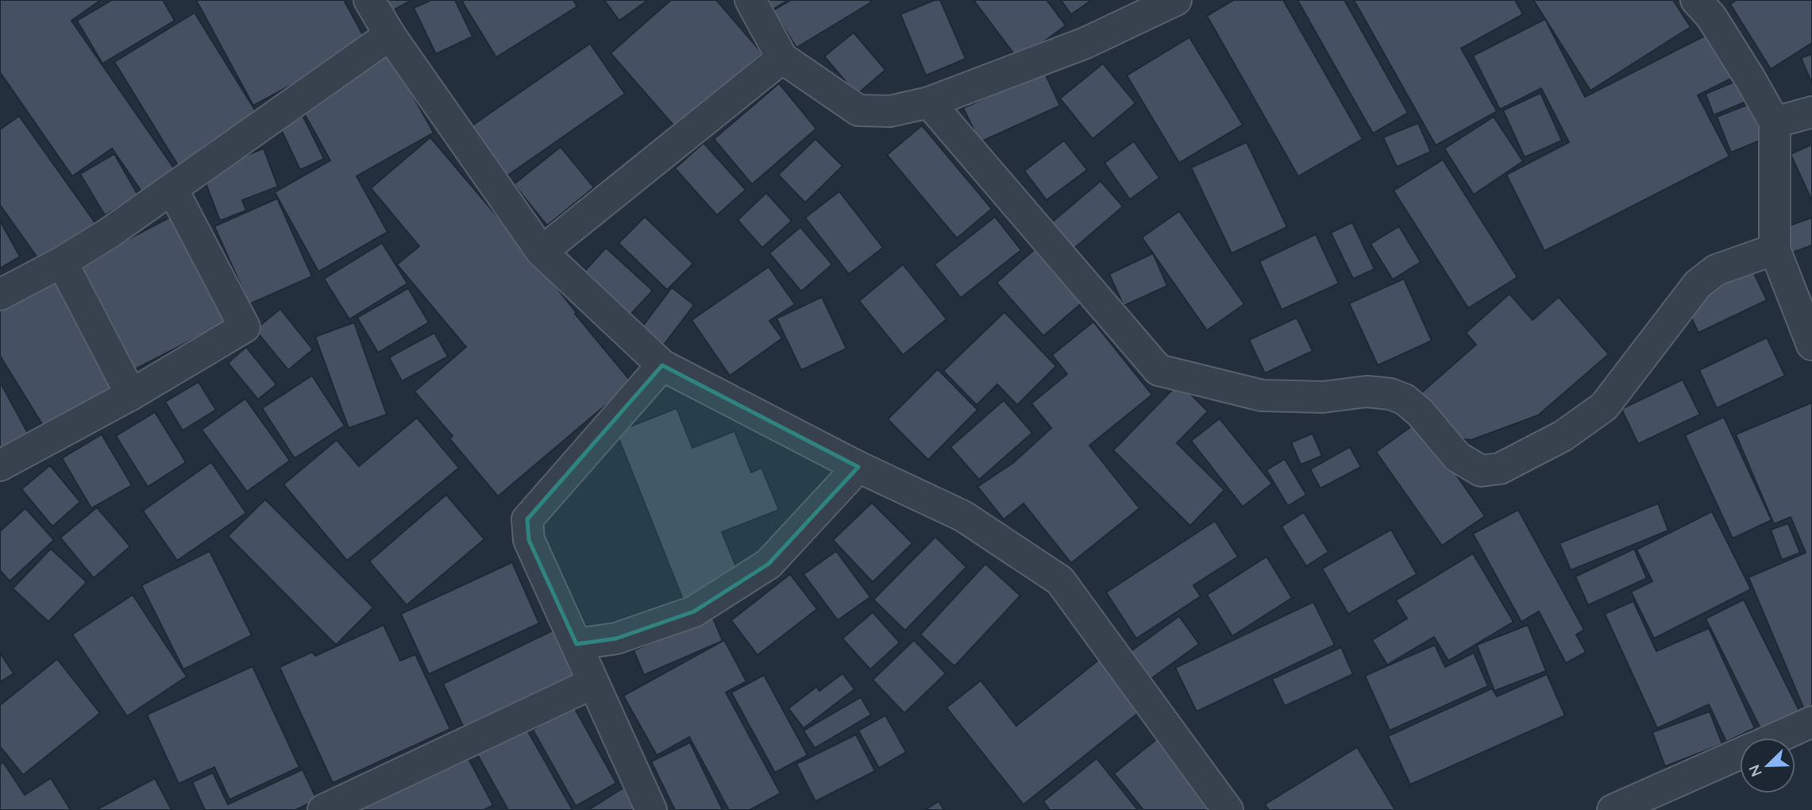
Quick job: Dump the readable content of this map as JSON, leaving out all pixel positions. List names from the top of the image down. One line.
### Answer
{"north":"bottom left"}
